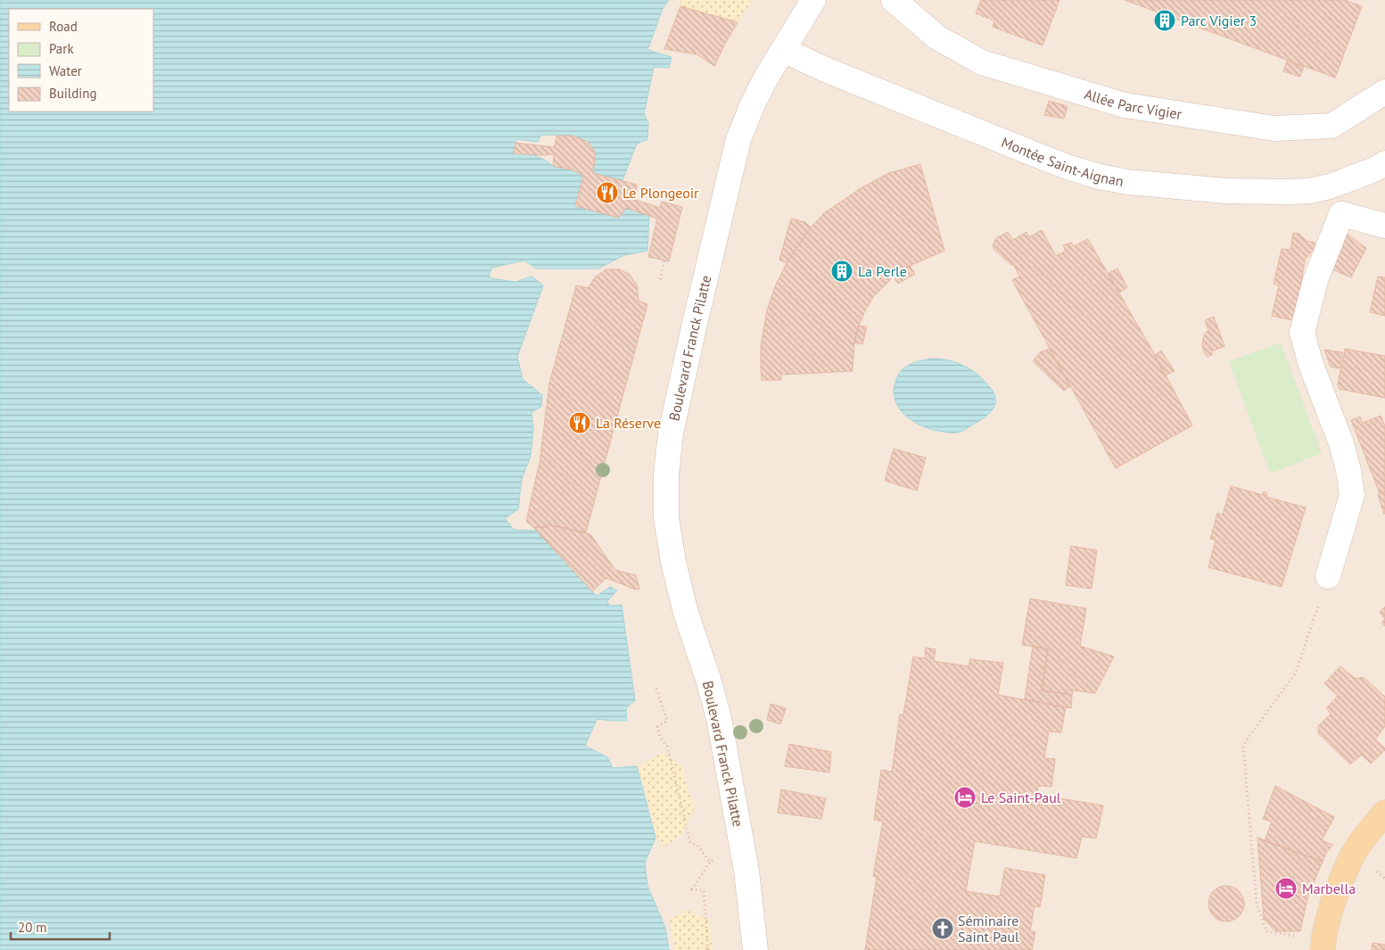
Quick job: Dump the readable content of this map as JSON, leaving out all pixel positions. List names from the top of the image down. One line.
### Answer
{"streets":{"street":["Allée Parc Vigier","Montée Saint-Aignan","Boulevard Franck Pilatte"]},"crossings":[["Montée Saint-Aignan","Boulevard Franck Pilatte"]],"places":{"building":["Parc Vigier 3","La Perle"],"restaurant":["Le Plongeoir","La Réserve"],"hotel":["Le Saint-Paul","Marbella"],"church":["Séminaire Saint Paul"]},"legend":["Road","Park","Water","Building"],"scale_bar":"20 m"}
